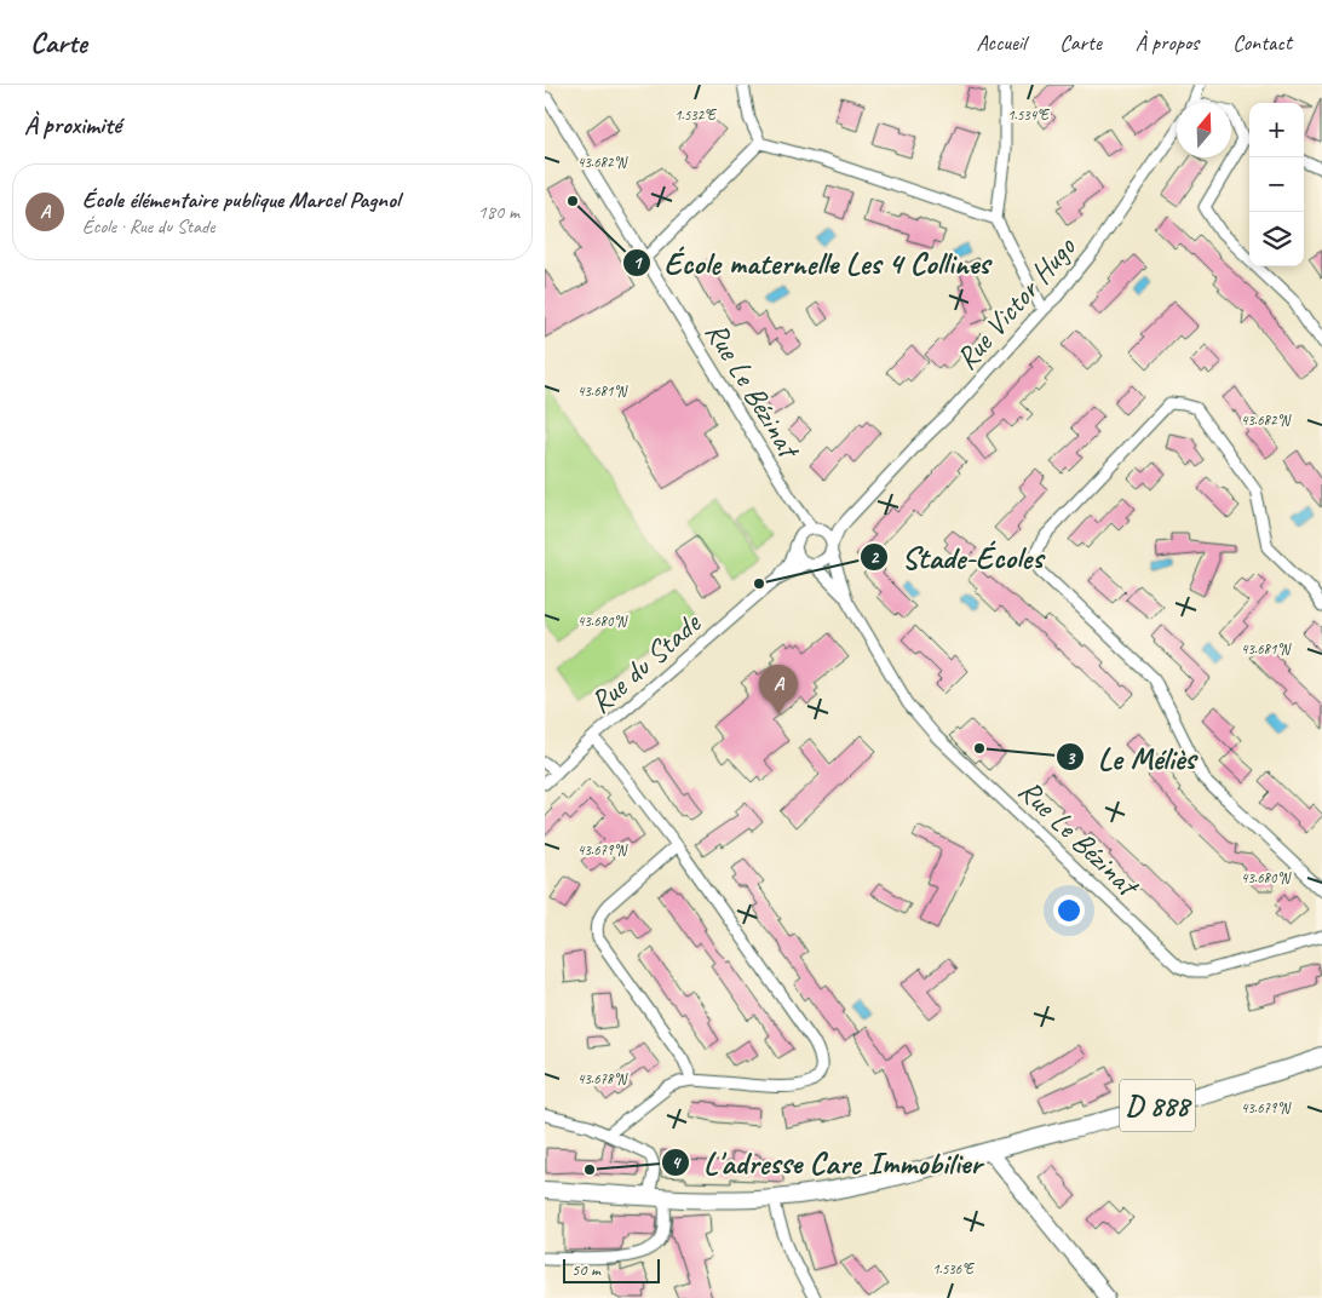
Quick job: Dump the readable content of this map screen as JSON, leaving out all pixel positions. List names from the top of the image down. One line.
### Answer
{"streets":{"main road":["D 888"],"street":["Rue Victor Hugo","Rue Le Bézinat","Rue du Stade"]},"crossings":[["Rue Victor Hugo","Rue Le Bézinat"],["Rue Victor Hugo","Rue du Stade"],["Rue Le Bézinat","Rue du Stade"]],"places":["École maternelle Les 4 Collines","Stade-Écoles","Le Méliès","L'adresse Care Immobilier"],"scale_bar":"50 m","north":"top","page":{"header":"Carte","nav":["Accueil","Carte","À propos","Contact"],"heading":"À proximité","map_buttons":["+","−"],"list":[{"mark":"A","name":"École élémentaire publique Marcel Pagnol","note":"École · Rue du Stade","value":"180 m"}],"pins":"A","scale":"50 m"},"coordinates":["1.532°E","1.534°E","43.682°N","43.681°N","43.680°N","43.679°N","43.678°N","1.536°E"]}
